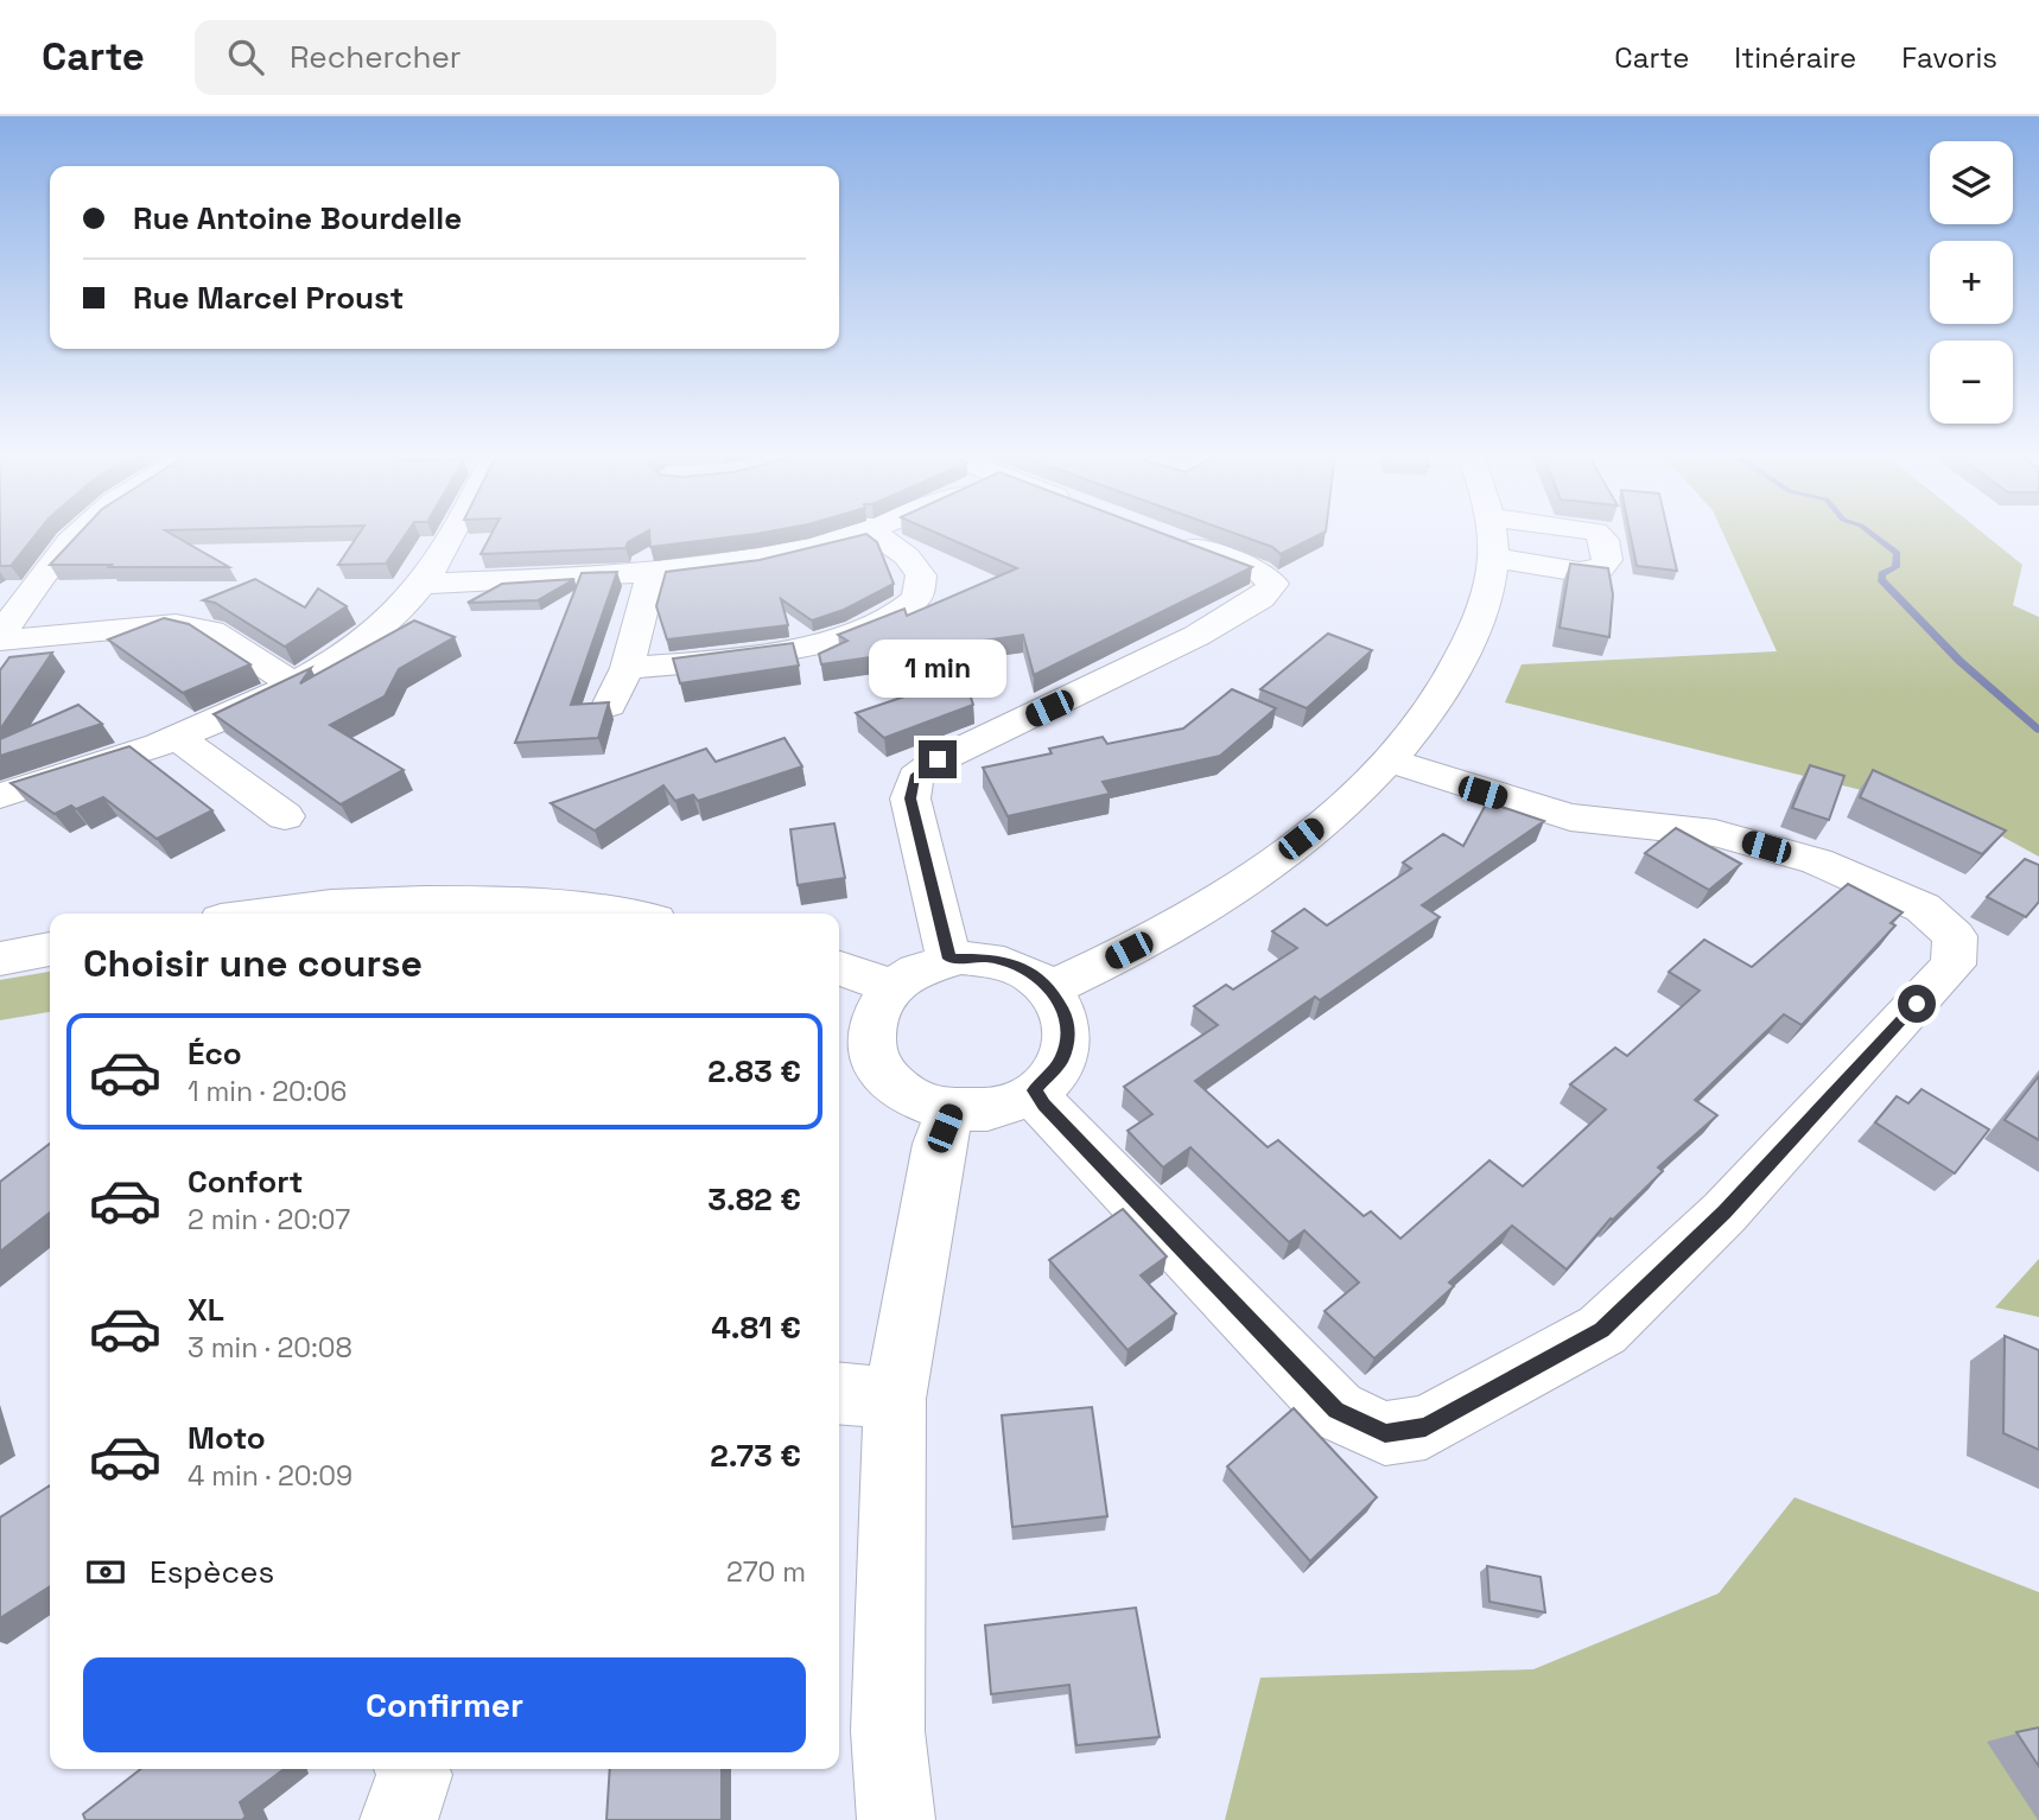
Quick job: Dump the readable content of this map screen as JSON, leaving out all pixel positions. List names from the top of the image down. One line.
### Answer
{"page":{"header":"Carte","search":"Rechercher","nav":["Carte","Itinéraire","Favoris"],"map_buttons":["+","−"],"banner":["Rue Antoine Bourdelle","Rue Marcel Proust"],"bubble":"1 min","heading":"Choisir une course","list":[{"name":"Éco","note":"1 min · 20:06","value":"2.83 €"},{"name":"Confort","note":"2 min · 20:07","value":"3.82 €"},{"name":"XL","note":"3 min · 20:08","value":"4.81 €"},{"name":"Moto","note":"4 min · 20:09","value":"2.73 €"}],"pay":["Espèces","270 m"],"buttons":"Confirmer"}}
